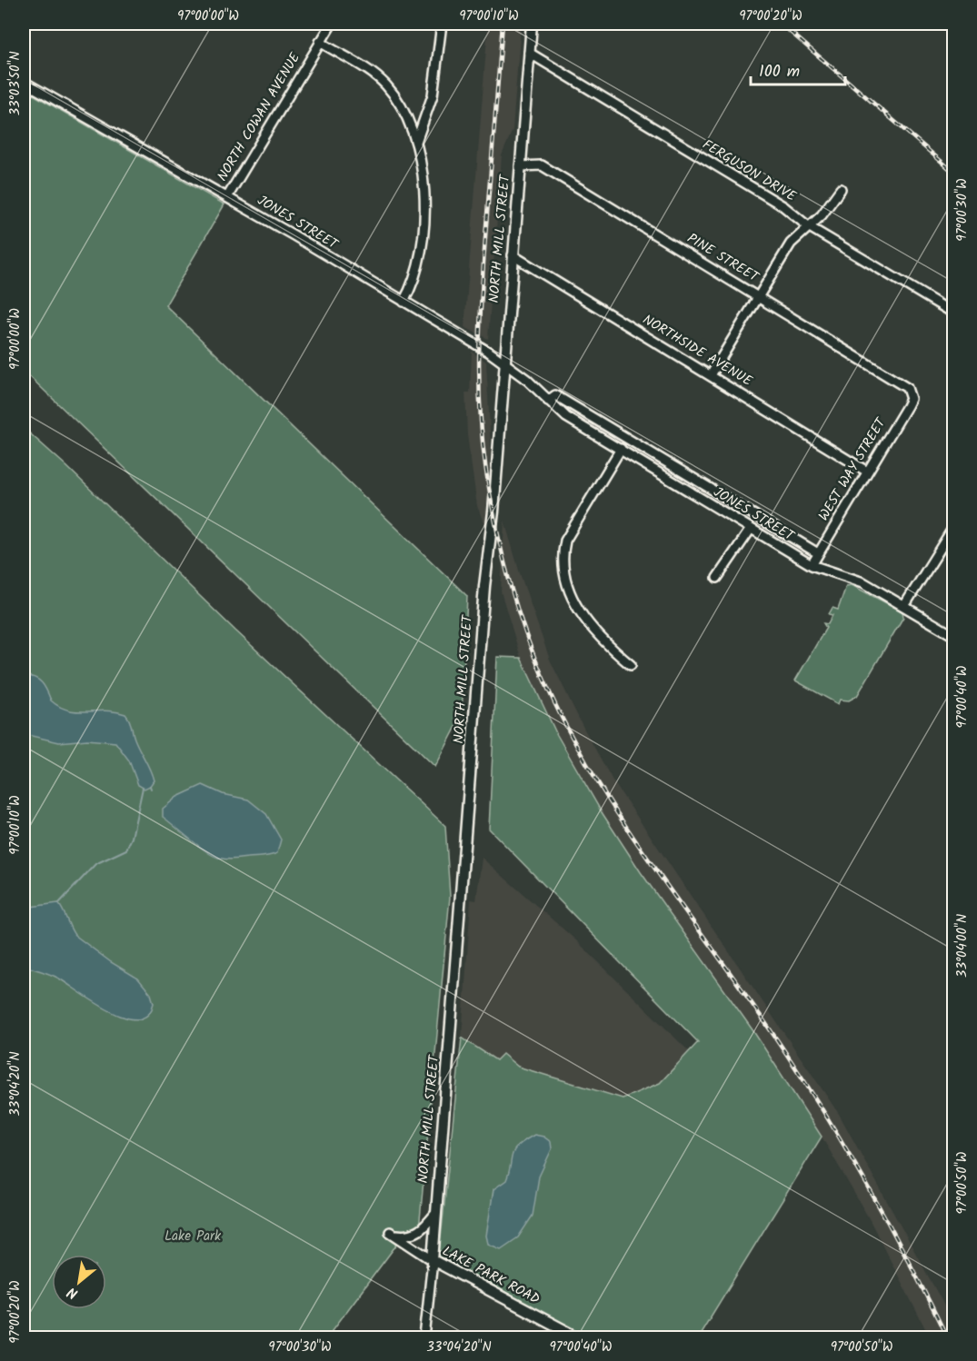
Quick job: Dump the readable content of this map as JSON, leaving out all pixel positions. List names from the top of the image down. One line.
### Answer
{"streets":{"main road":["NORTH MILL STREET","LAKE PARK ROAD"],"street":["NORTH COWAN AVENUE","FERGUSON DRIVE","JONES STREET","PINE STREET","NORTHSIDE AVENUE","WEST WAY STREET"]},"crossings":[["NORTH COWAN AVENUE","JONES STREET"],["FERGUSON DRIVE","NORTH MILL STREET"],["JONES STREET","NORTH MILL STREET"],["JONES STREET","WEST WAY STREET"],["NORTH MILL STREET","PINE STREET"],["NORTH MILL STREET","NORTHSIDE AVENUE"],["NORTH MILL STREET","LAKE PARK ROAD"],["PINE STREET","WEST WAY STREET"],["NORTHSIDE AVENUE","WEST WAY STREET"]],"parks":["Lake Park"],"scale_bar":"100 m","north":"bottom left","coordinates":["97°00'00\"W","97°00'10\"W","97°00'20\"W","33°03'50\"N","97°00'30\"W","97°00'40\"W","33°04'00\"N","33°04'20\"N","97°00'50\"W"]}
